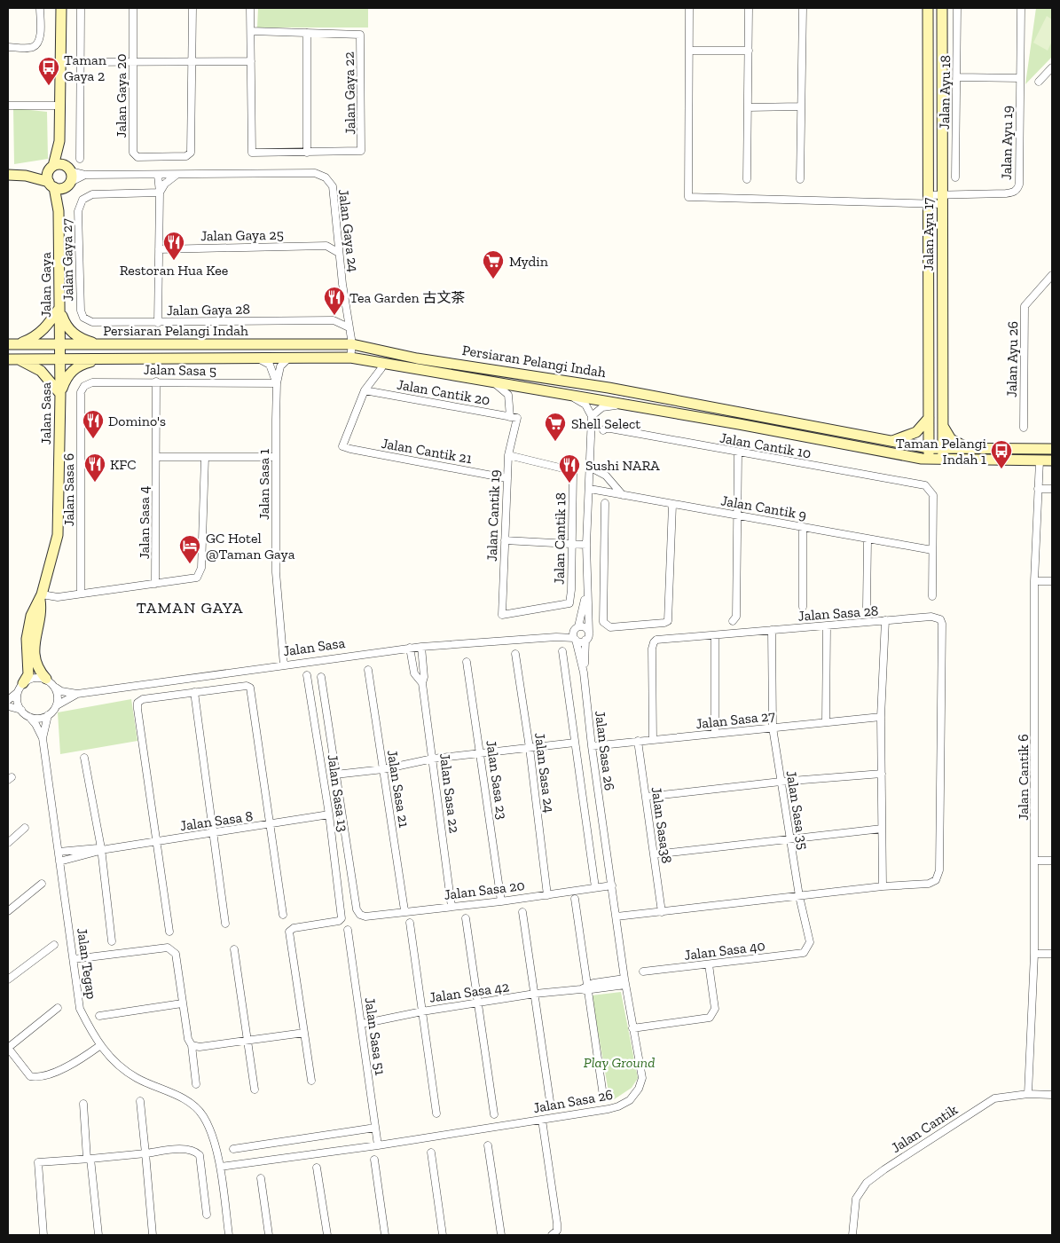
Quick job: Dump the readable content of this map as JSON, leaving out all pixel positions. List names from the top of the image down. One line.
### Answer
{"streets":{"main road":["Jalan Ayu 17","Jalan Gaya","Persiaran Pelangi Indah","Jalan Sasa"],"street":["Jalan Ayu 18","Jalan Gaya 22","Jalan Gaya 20","Jalan Ayu 19","Jalan Gaya 24","Jalan Gaya 25","Jalan Gaya 27","Jalan Gaya 28","Jalan Ayu 26","Jalan Sasa 5","Jalan Cantik 20","Jalan Cantik 10","Jalan Cantik 21","Jalan Sasa 1","Jalan Sasa 6","Jalan Cantik 9","Jalan Cantik 19","Jalan Sasa 4","Jalan Cantik 18","Jalan Sasa 28","Jalan Sasa 27","Jalan Sasa 26","Jalan Sasa 24","Jalan Cantik 6","Jalan Sasa 23","Jalan Sasa 21","Jalan Sasa 13","Jalan Sasa 22","Jalan Sasa 35","Jalan Sasa 8","Jalan Sasa38","Jalan Sasa 20","Jalan Sasa 40","Jalan Tegap","Jalan Sasa 42","Jalan Sasa 51","Jalan Cantik"]},"crossings":[["Jalan Ayu 19","Jalan Ayu 17"],["Jalan Gaya 24","Jalan Gaya"],["Jalan Gaya 24","Jalan Gaya 28"],["Jalan Gaya 24","Persiaran Pelangi Indah"],["Jalan Ayu 17","Persiaran Pelangi Indah"],["Jalan Gaya 27","Jalan Gaya 28"],["Jalan Gaya","Persiaran Pelangi Indah"],["Jalan Gaya","Jalan Sasa"],["Persiaran Pelangi Indah","Jalan Sasa"],["Persiaran Pelangi Indah","Jalan Sasa 1"],["Persiaran Pelangi Indah","Jalan Cantik 19"],["Persiaran Pelangi Indah","Jalan Cantik 6"],["Jalan Sasa 5","Jalan Sasa 1"],["Jalan Sasa 5","Jalan Sasa 6"],["Jalan Sasa 5","Jalan Sasa 4"],["Jalan Cantik 20","Jalan Cantik 21"],["Jalan Cantik 20","Jalan Cantik 19"],["Jalan Sasa","Jalan Sasa 1"],["Jalan Sasa","Jalan Sasa 26"],["Jalan Sasa","Jalan Sasa 22"],["Jalan Sasa","Jalan Tegap"],["Jalan Cantik 10","Jalan Cantik 9"],["Jalan Cantik 21","Jalan Cantik 19"],["Jalan Cantik 19","Jalan Cantik 18"],["Jalan Sasa 28","Jalan Sasa 27"],["Jalan Sasa 28","Jalan Sasa 35"],["Jalan Sasa 27","Jalan Sasa 26"],["Jalan Sasa 27","Jalan Sasa 35"],["Jalan Sasa 27","Jalan Sasa38"],["Jalan Sasa 26","Jalan Sasa 20"],["Jalan Sasa 26","Jalan Tegap"],["Jalan Sasa 26","Jalan Sasa 42"],["Jalan Sasa 26","Jalan Sasa 51"],["Jalan Sasa 24","Jalan Sasa 20"],["Jalan Cantik 6","Jalan Cantik"],["Jalan Sasa 23","Jalan Sasa 20"],["Jalan Sasa 21","Jalan Sasa 20"],["Jalan Sasa 13","Jalan Sasa 8"],["Jalan Sasa 22","Jalan Sasa 20"],["Jalan Sasa 35","Jalan Sasa 40"],["Jalan Sasa 8","Jalan Tegap"],["Jalan Sasa 42","Jalan Sasa 51"]],"districts":["TAMAN GAYA"],"parks":["Play Ground"],"places":{"bus stop":["Taman Gaya 2","Taman Pelangi Indah 1"],"restaurant":["Restoran Hua Kee","Tea Garden 古文茶","Domino's","KFC","Sushi NARA"],"supermarket":["Mydin","Shell Select"],"hotel":["GC Hotel @Taman Gaya"]}}
